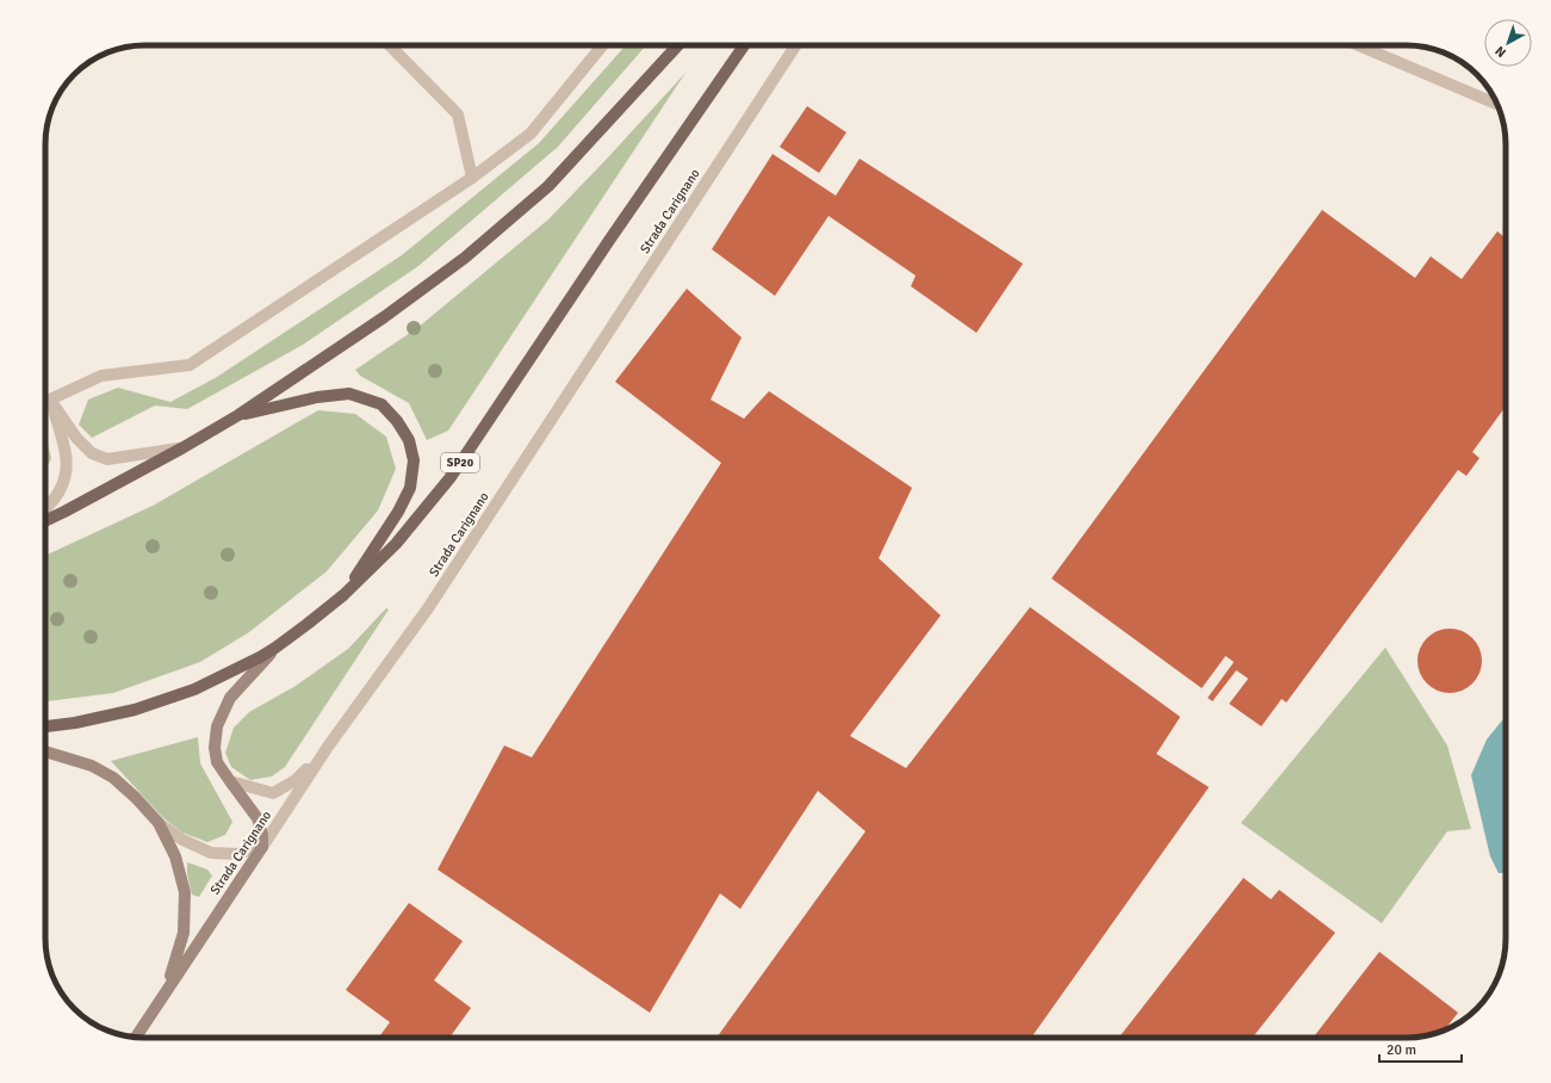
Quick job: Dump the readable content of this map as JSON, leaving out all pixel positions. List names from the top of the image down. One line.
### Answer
{"streets":{"main road":["SP20"],"street":["Strada Carignano"]},"scale_bar":"20 m","north":"bottom left"}
